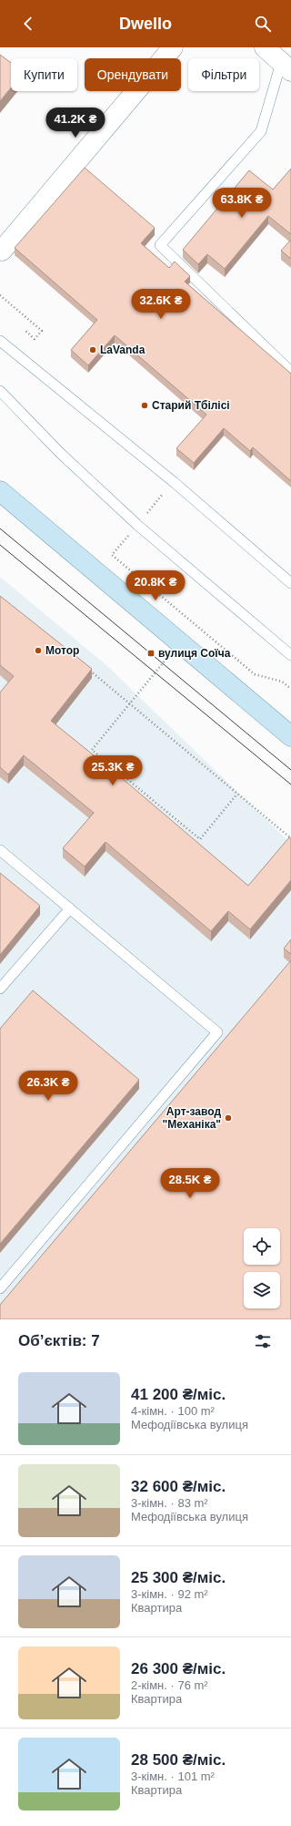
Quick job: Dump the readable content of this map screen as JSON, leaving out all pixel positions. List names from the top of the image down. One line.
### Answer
{"places":{"other":["LaVanda","Старий Тбілісі","Мотор","Арт-завод \"Механіка\""],"transit":["вулиця Соїча"]},"page":{"header":"Dwello","chip":["Купити","Орендувати","Фільтри"],"price":["41.2K ₴","63.8K ₴","32.6K ₴","20.8K ₴","25.3K ₴","26.3K ₴","28.5K ₴"],"heading":"Об’єктів: 7","list":[{"name":"41 200 ₴/міс.","note":"4-кімн. · 100 m² · Мефодіївська вулиця"},{"name":"32 600 ₴/міс.","note":"3-кімн. · 83 m² · Мефодіївська вулиця"},{"name":"25 300 ₴/міс.","note":"3-кімн. · 92 m² · Квартира"},{"name":"26 300 ₴/міс.","note":"2-кімн. · 76 m² · Квартира"},{"name":"28 500 ₴/міс.","note":"3-кімн. · 101 m² · Квартира"}]}}
